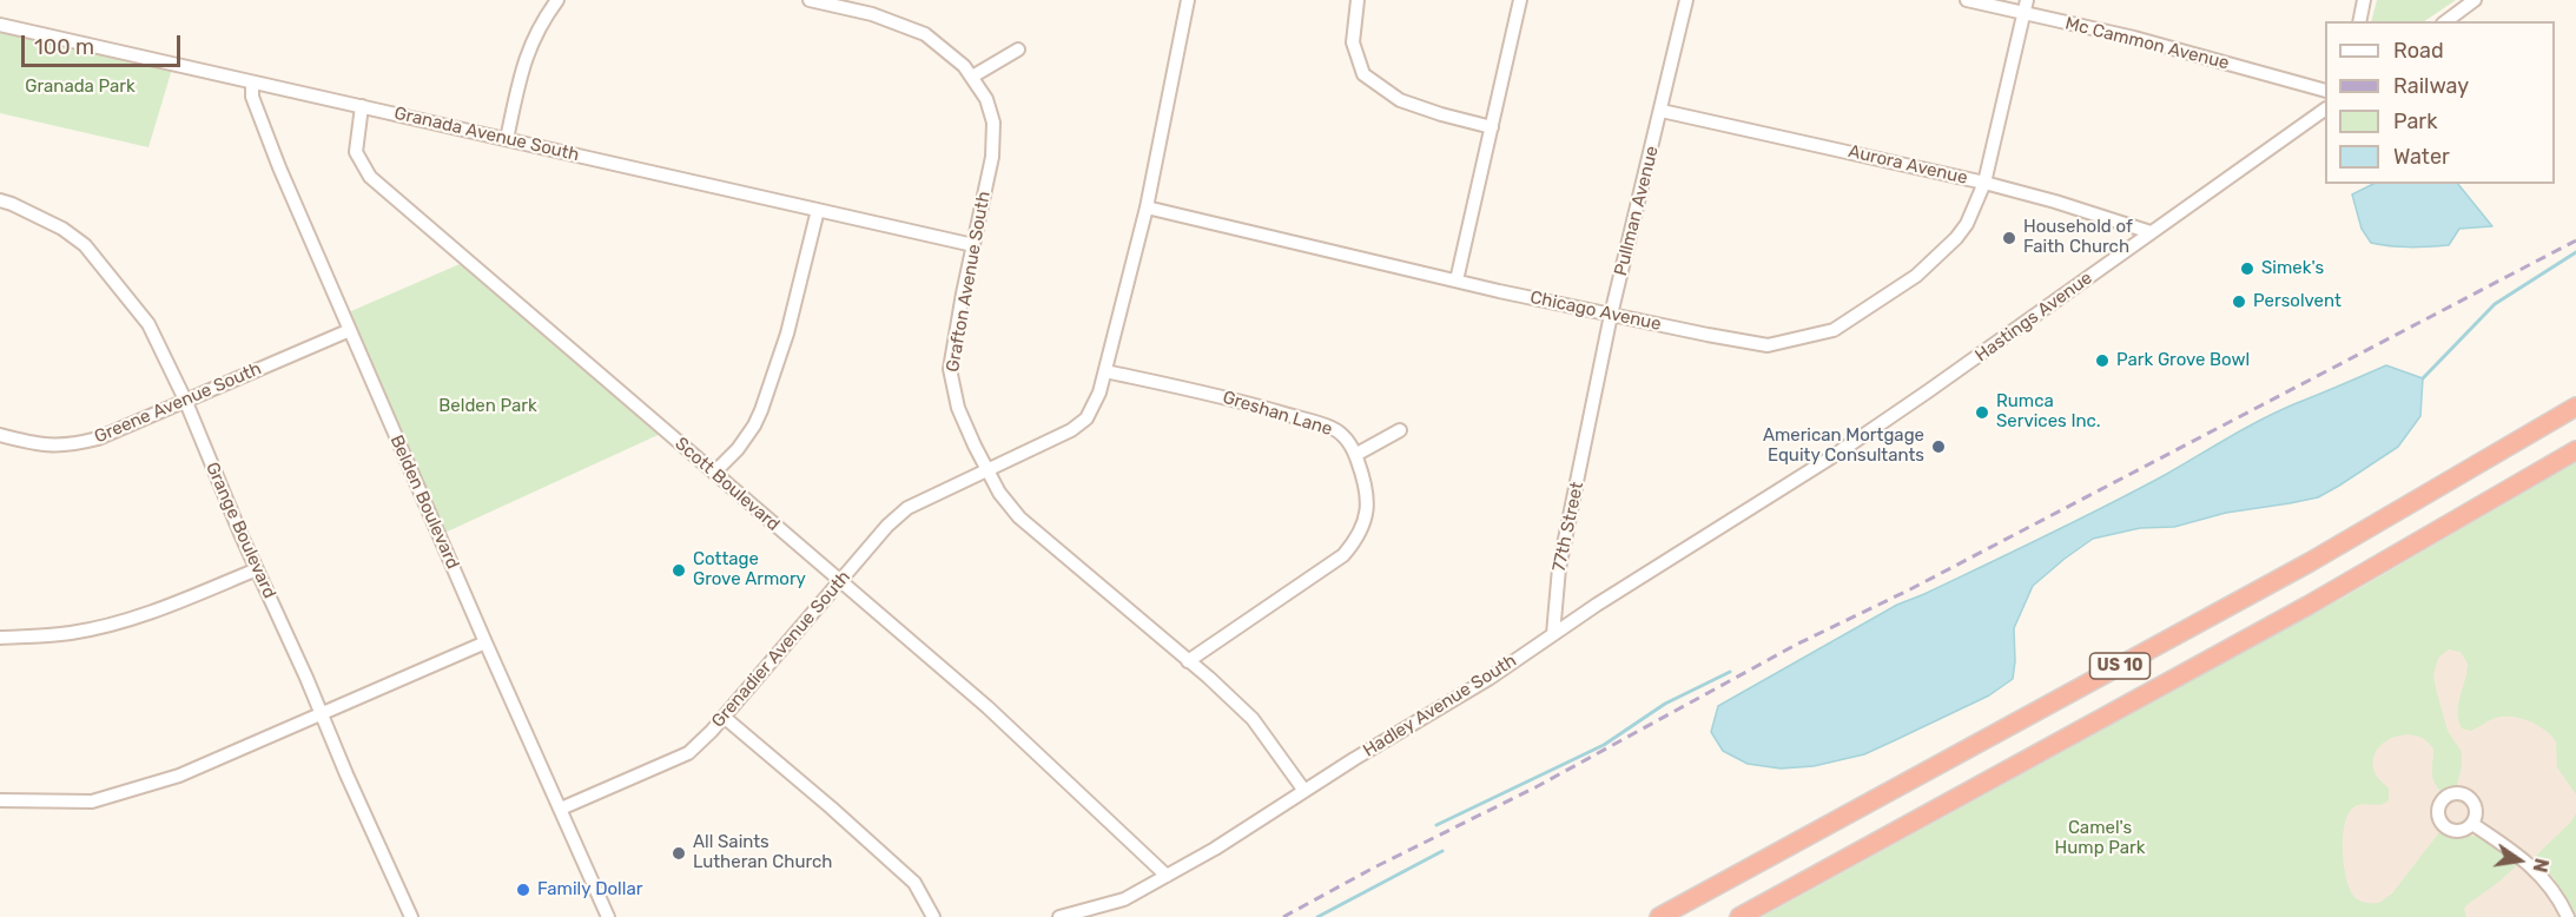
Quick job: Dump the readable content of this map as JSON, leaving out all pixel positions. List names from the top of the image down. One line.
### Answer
{"streets":{"highway":["US 10"],"street":["Mc Cammon Avenue","Granada Avenue South","Aurora Avenue","Pullman Avenue","Grafton Avenue South","Chicago Avenue","Hastings Avenue","Greene Avenue South","Greshan Lane","Scott Boulevard","Belden Boulevard","77th Street","Grange Boulevard","Grenadier Avenue South","Hadley Avenue South"]},"crossings":[["Mc Cammon Avenue","Chicago Avenue"],["Granada Avenue South","Grafton Avenue South"],["Granada Avenue South","Scott Boulevard"],["Granada Avenue South","Belden Boulevard"],["Aurora Avenue","Pullman Avenue"],["Aurora Avenue","Chicago Avenue"],["Aurora Avenue","Hastings Avenue"],["Pullman Avenue","Chicago Avenue"],["Pullman Avenue","77th Street"],["Grafton Avenue South","Greshan Lane"],["Grafton Avenue South","Grenadier Avenue South"],["Grafton Avenue South","Hadley Avenue South"],["Chicago Avenue","Grenadier Avenue South"],["Hastings Avenue","Hadley Avenue South"],["Greene Avenue South","Belden Boulevard"],["Greene Avenue South","Grange Boulevard"],["Greshan Lane","Grenadier Avenue South"],["Scott Boulevard","Grenadier Avenue South"],["Scott Boulevard","Hadley Avenue South"],["Belden Boulevard","Grenadier Avenue South"],["77th Street","Hadley Avenue South"]],"parks":["Granada Park","Belden Park","Camel's Hump Park"],"places":["Household of Faith Church","Simek's","Persolvent","Park Grove Bowl","Rumca Services Inc.","American Mortgage Equity Consultants","Cottage Grove Armory","All Saints Lutheran Church","Family Dollar"],"legend":["Road","Railway","Park","Water"],"scale_bar":"100 m","north":"right"}
